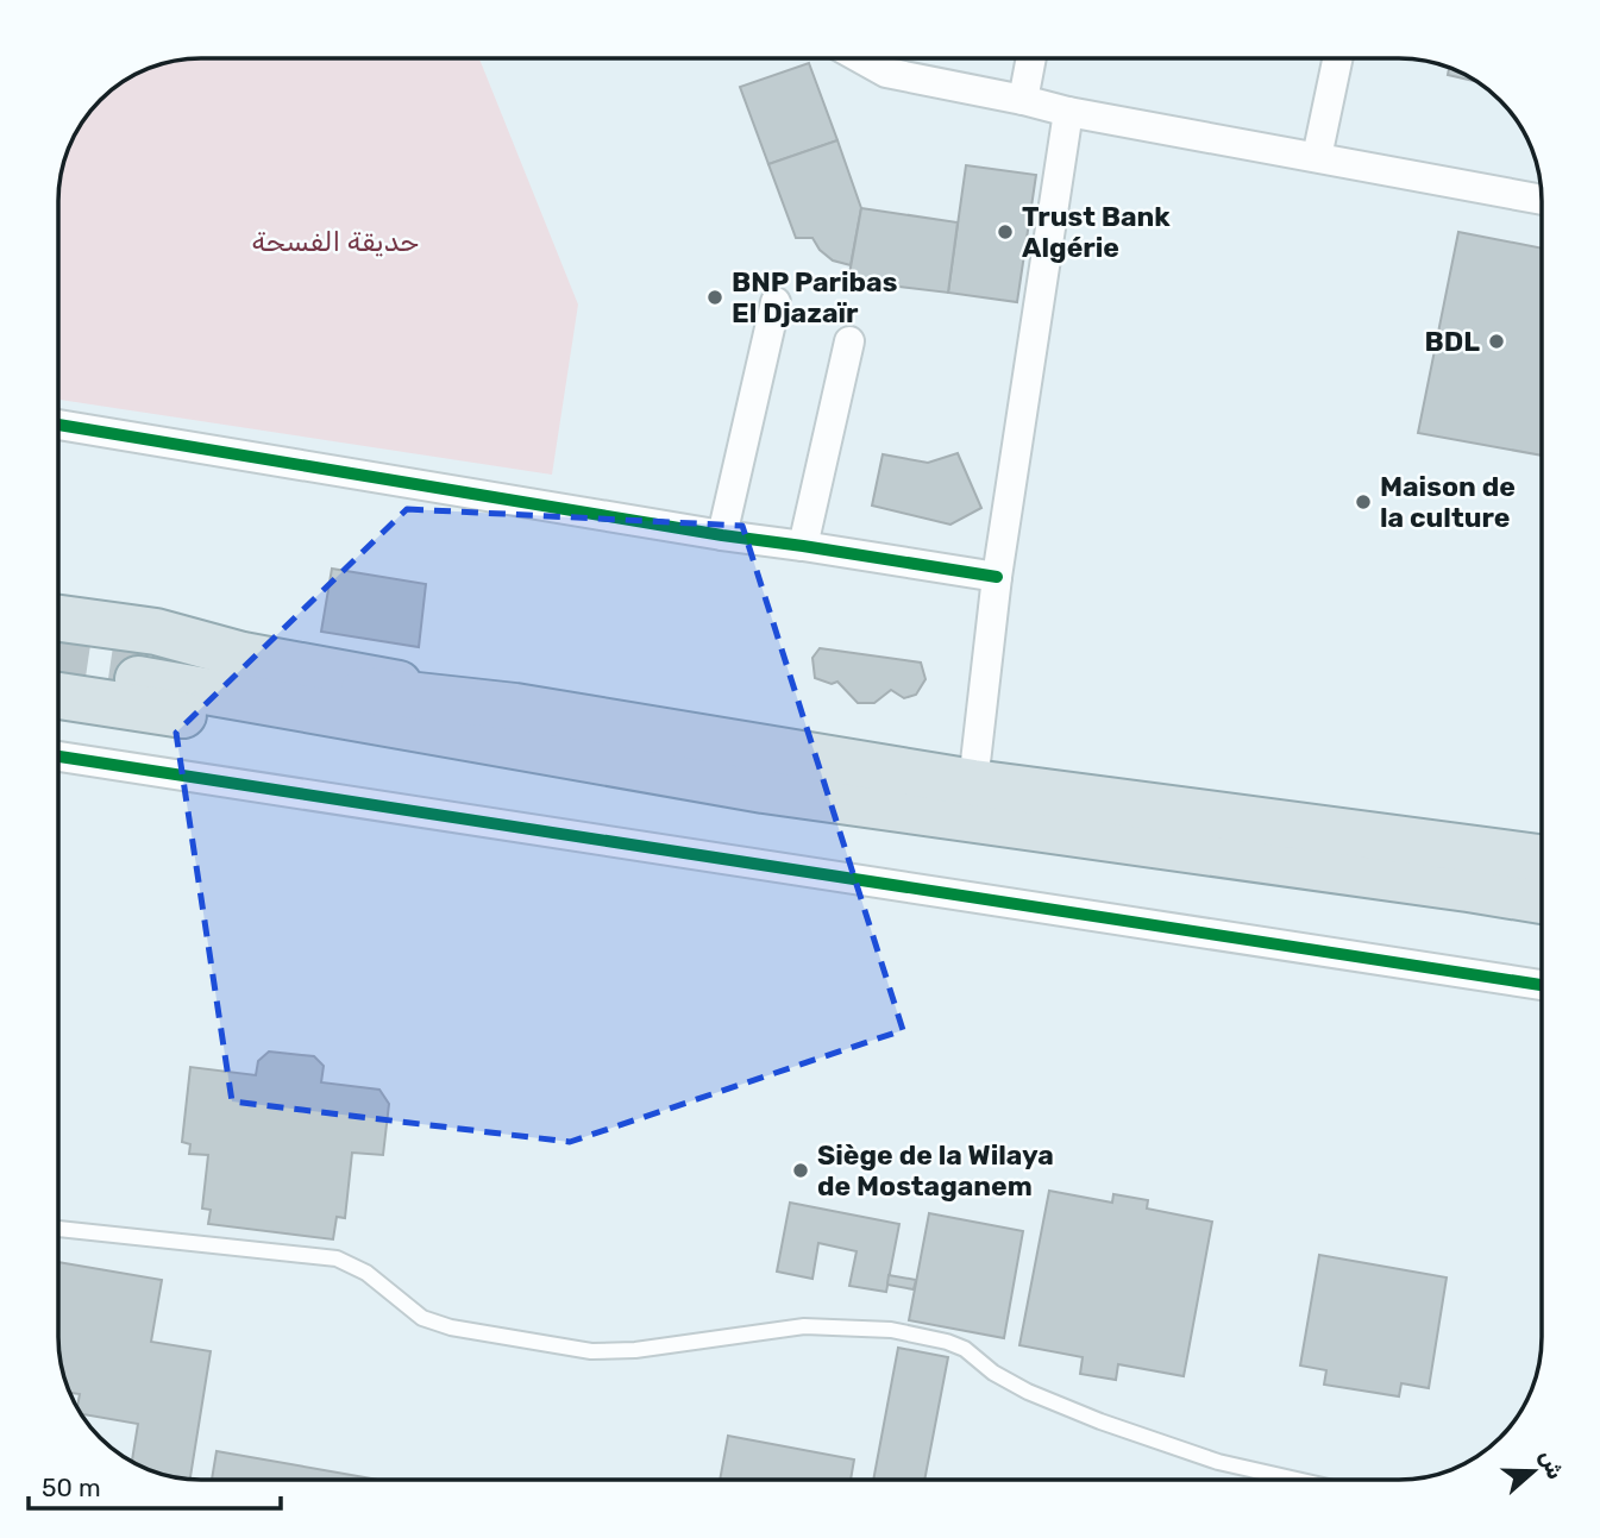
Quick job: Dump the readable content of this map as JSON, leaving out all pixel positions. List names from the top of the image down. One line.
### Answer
{"parks":["حديقة الفسحة"],"places":["Trust Bank Algérie","BNP Paribas El Djazaïr","BDL","Maison de la culture","Siège de la Wilaya de Mostaganem"],"scale_bar":"50 m","north":"right"}
